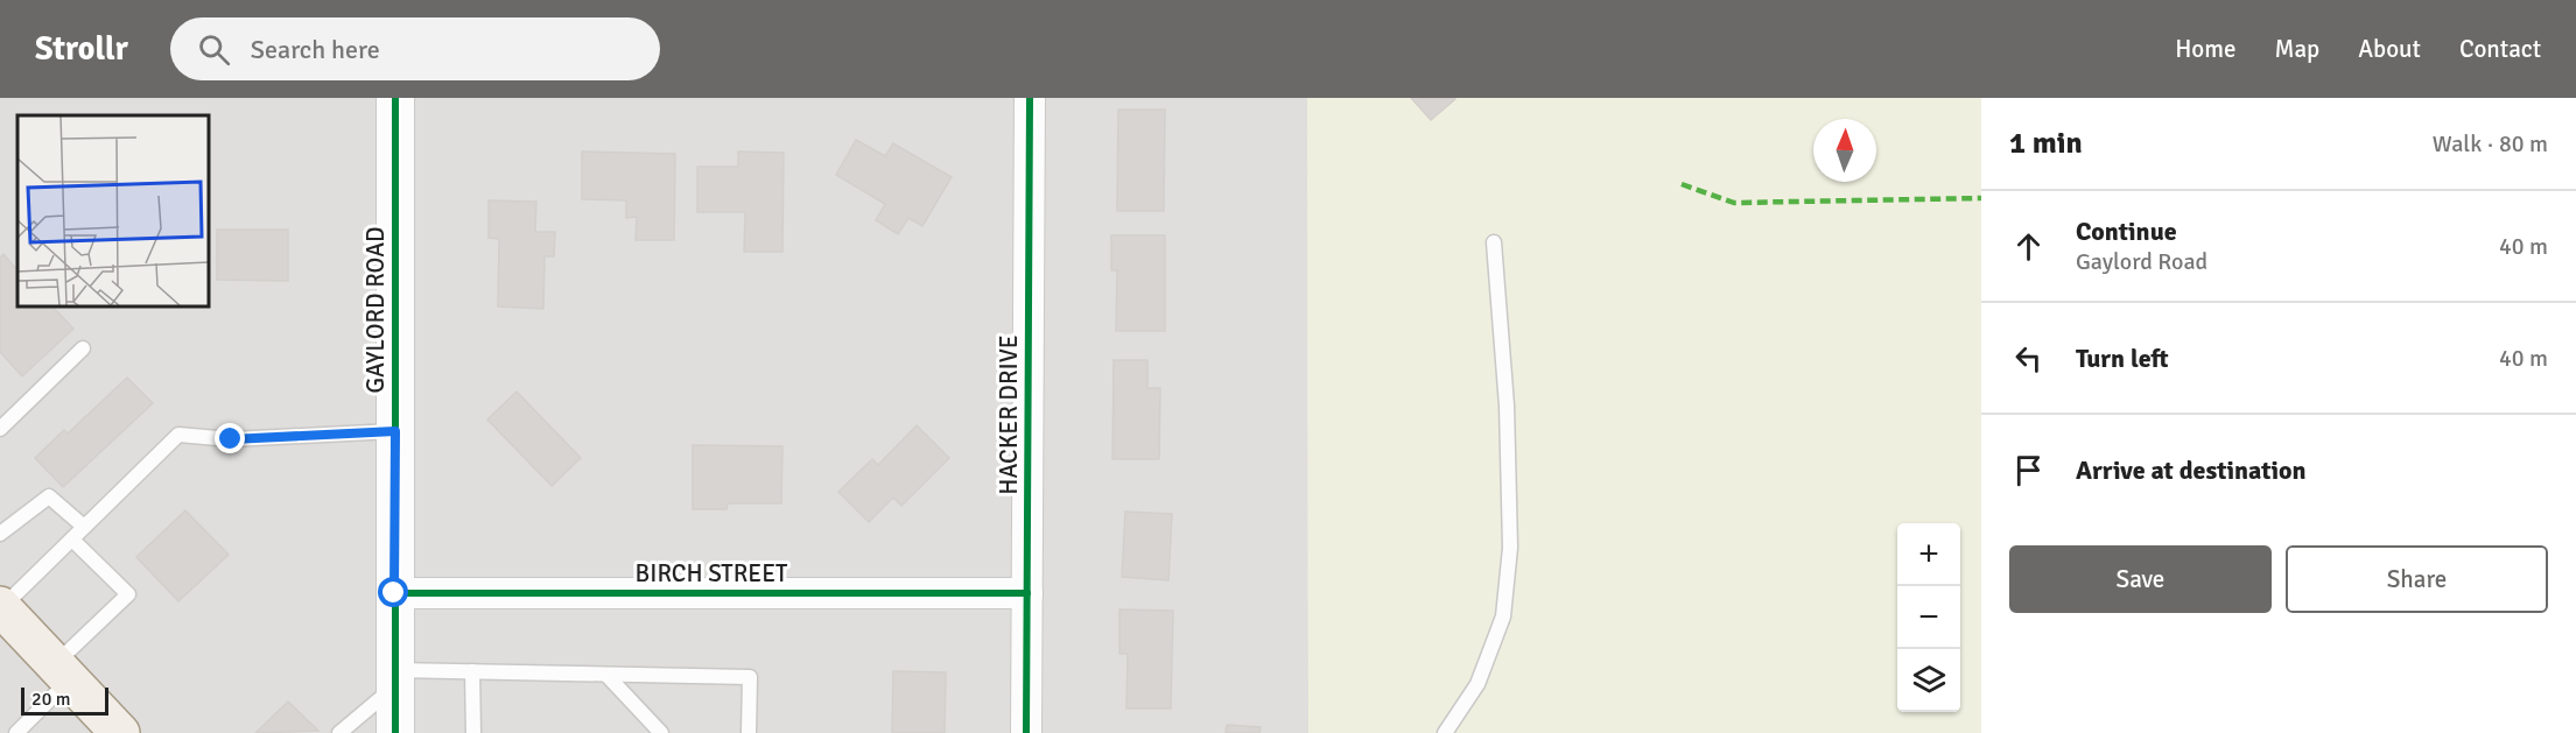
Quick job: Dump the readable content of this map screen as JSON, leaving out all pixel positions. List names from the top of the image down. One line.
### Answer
{"streets":{"street":["GAYLORD ROAD","HACKER DRIVE","BIRCH STREET"]},"crossings":[["GAYLORD ROAD","BIRCH STREET"],["HACKER DRIVE","BIRCH STREET"]],"scale_bar":"20 m","north":"top","page":{"header":"Strollr","search":"Search here","nav":["Home","Map","About","Contact"],"heading":["1 min","Walk · 80 m"],"list":[["Continue","Gaylord Road","40 m"],["Turn left","40 m"],"Arrive at destination"],"map_buttons":["+","−"],"buttons":["Save","Share"],"scale":"20 m"}}
